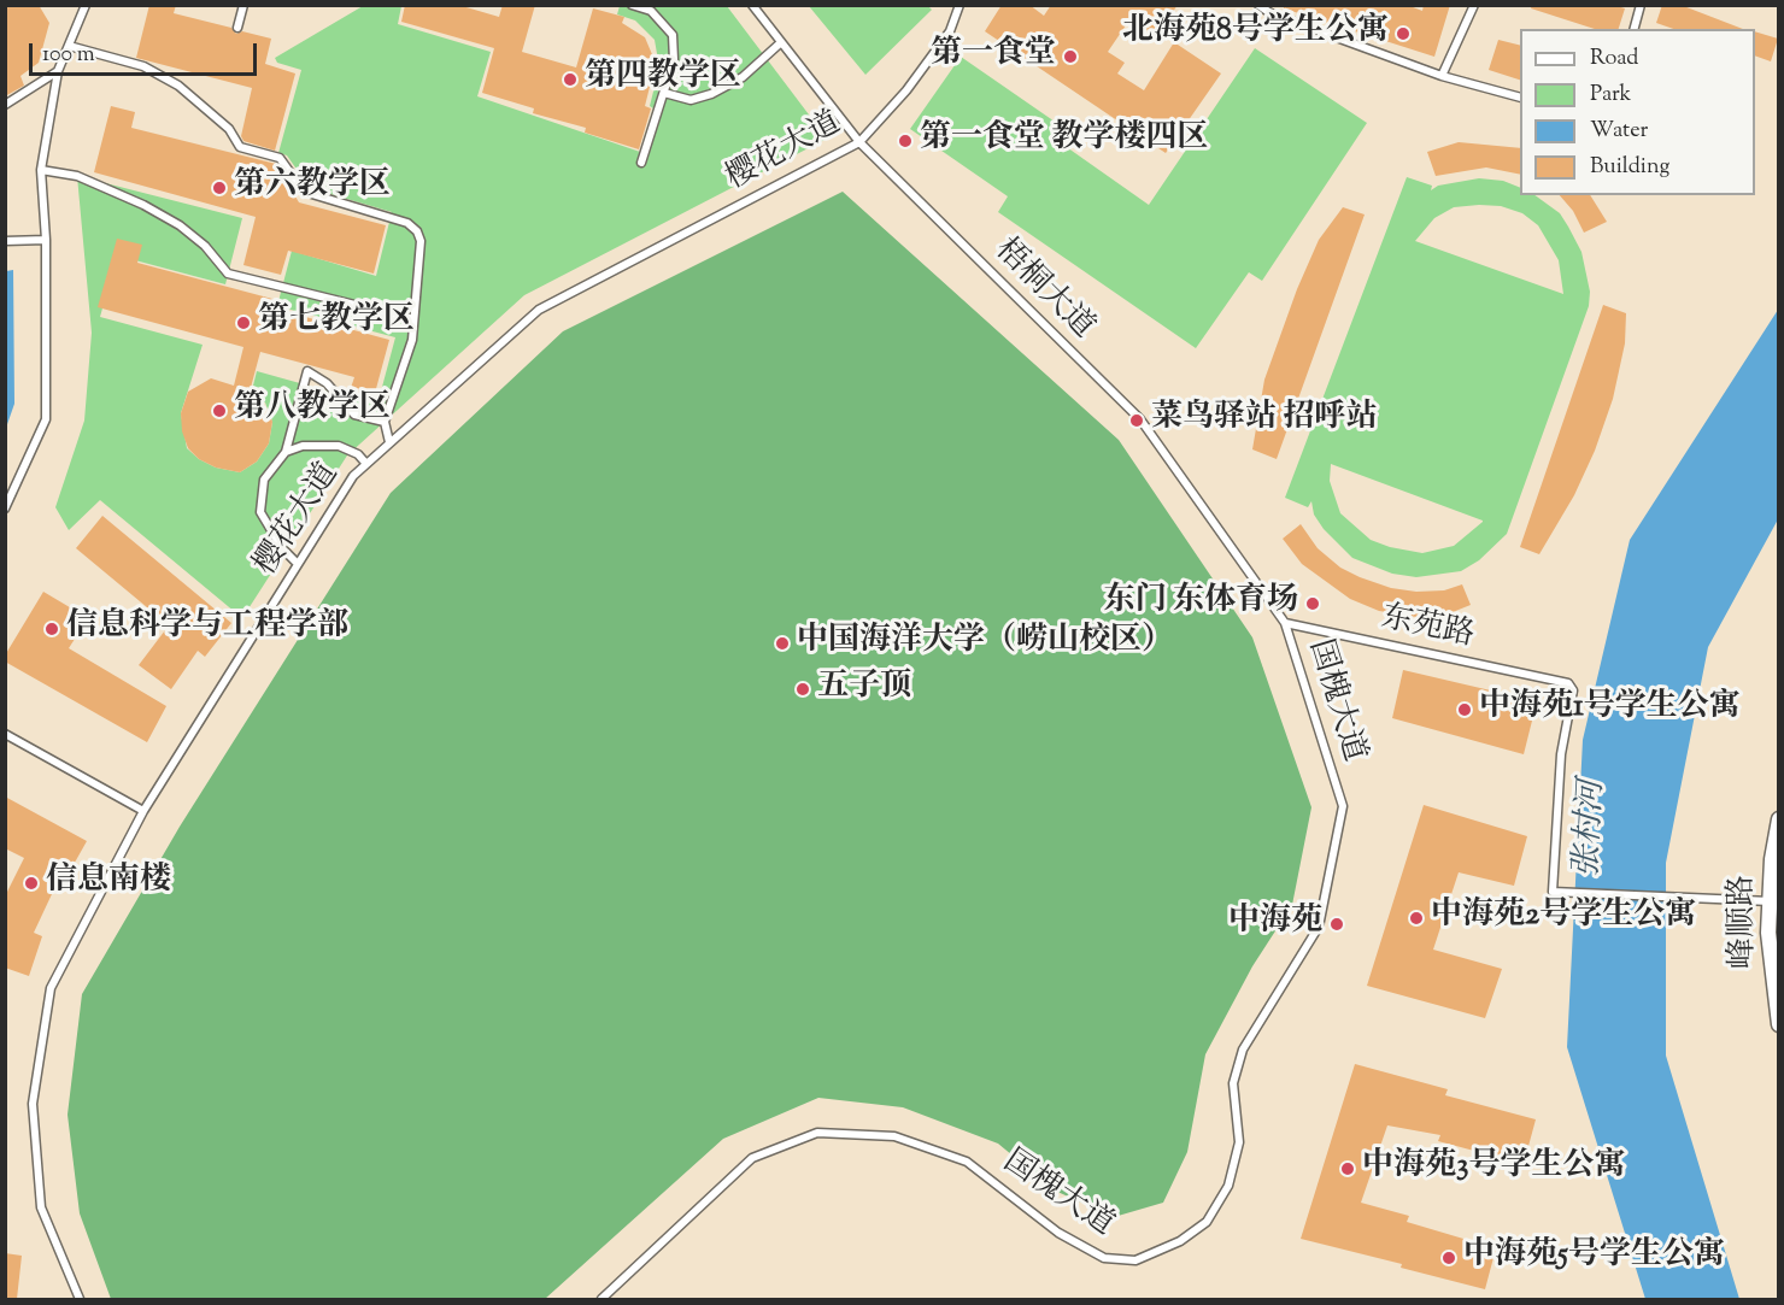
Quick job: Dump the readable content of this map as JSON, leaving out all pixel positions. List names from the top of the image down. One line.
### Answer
{"streets":{"street":["峰顺路"],"lane":["樱花大道","梧桐大道","东苑路","国槐大道"]},"crossings":[["樱花大道","梧桐大道"],["梧桐大道","东苑路"],["梧桐大道","国槐大道"],["东苑路","国槐大道"],["东苑路","峰顺路"]],"water":["张村河"],"places":["北海苑8号学生公寓","第一食堂","第四教学区","第一食堂 教学楼四区","第六教学区","第七教学区","第八教学区","菜鸟驿站 招呼站","东门 东体育场","信息科学与工程学部","中国海洋大学（崂山校区）","五子顶","中海苑1号学生公寓","信息南楼","中海苑2号学生公寓","中海苑","中海苑3号学生公寓","中海苑5号学生公寓"],"legend":["Road","Park","Water","Building"],"scale_bar":"100 m"}
